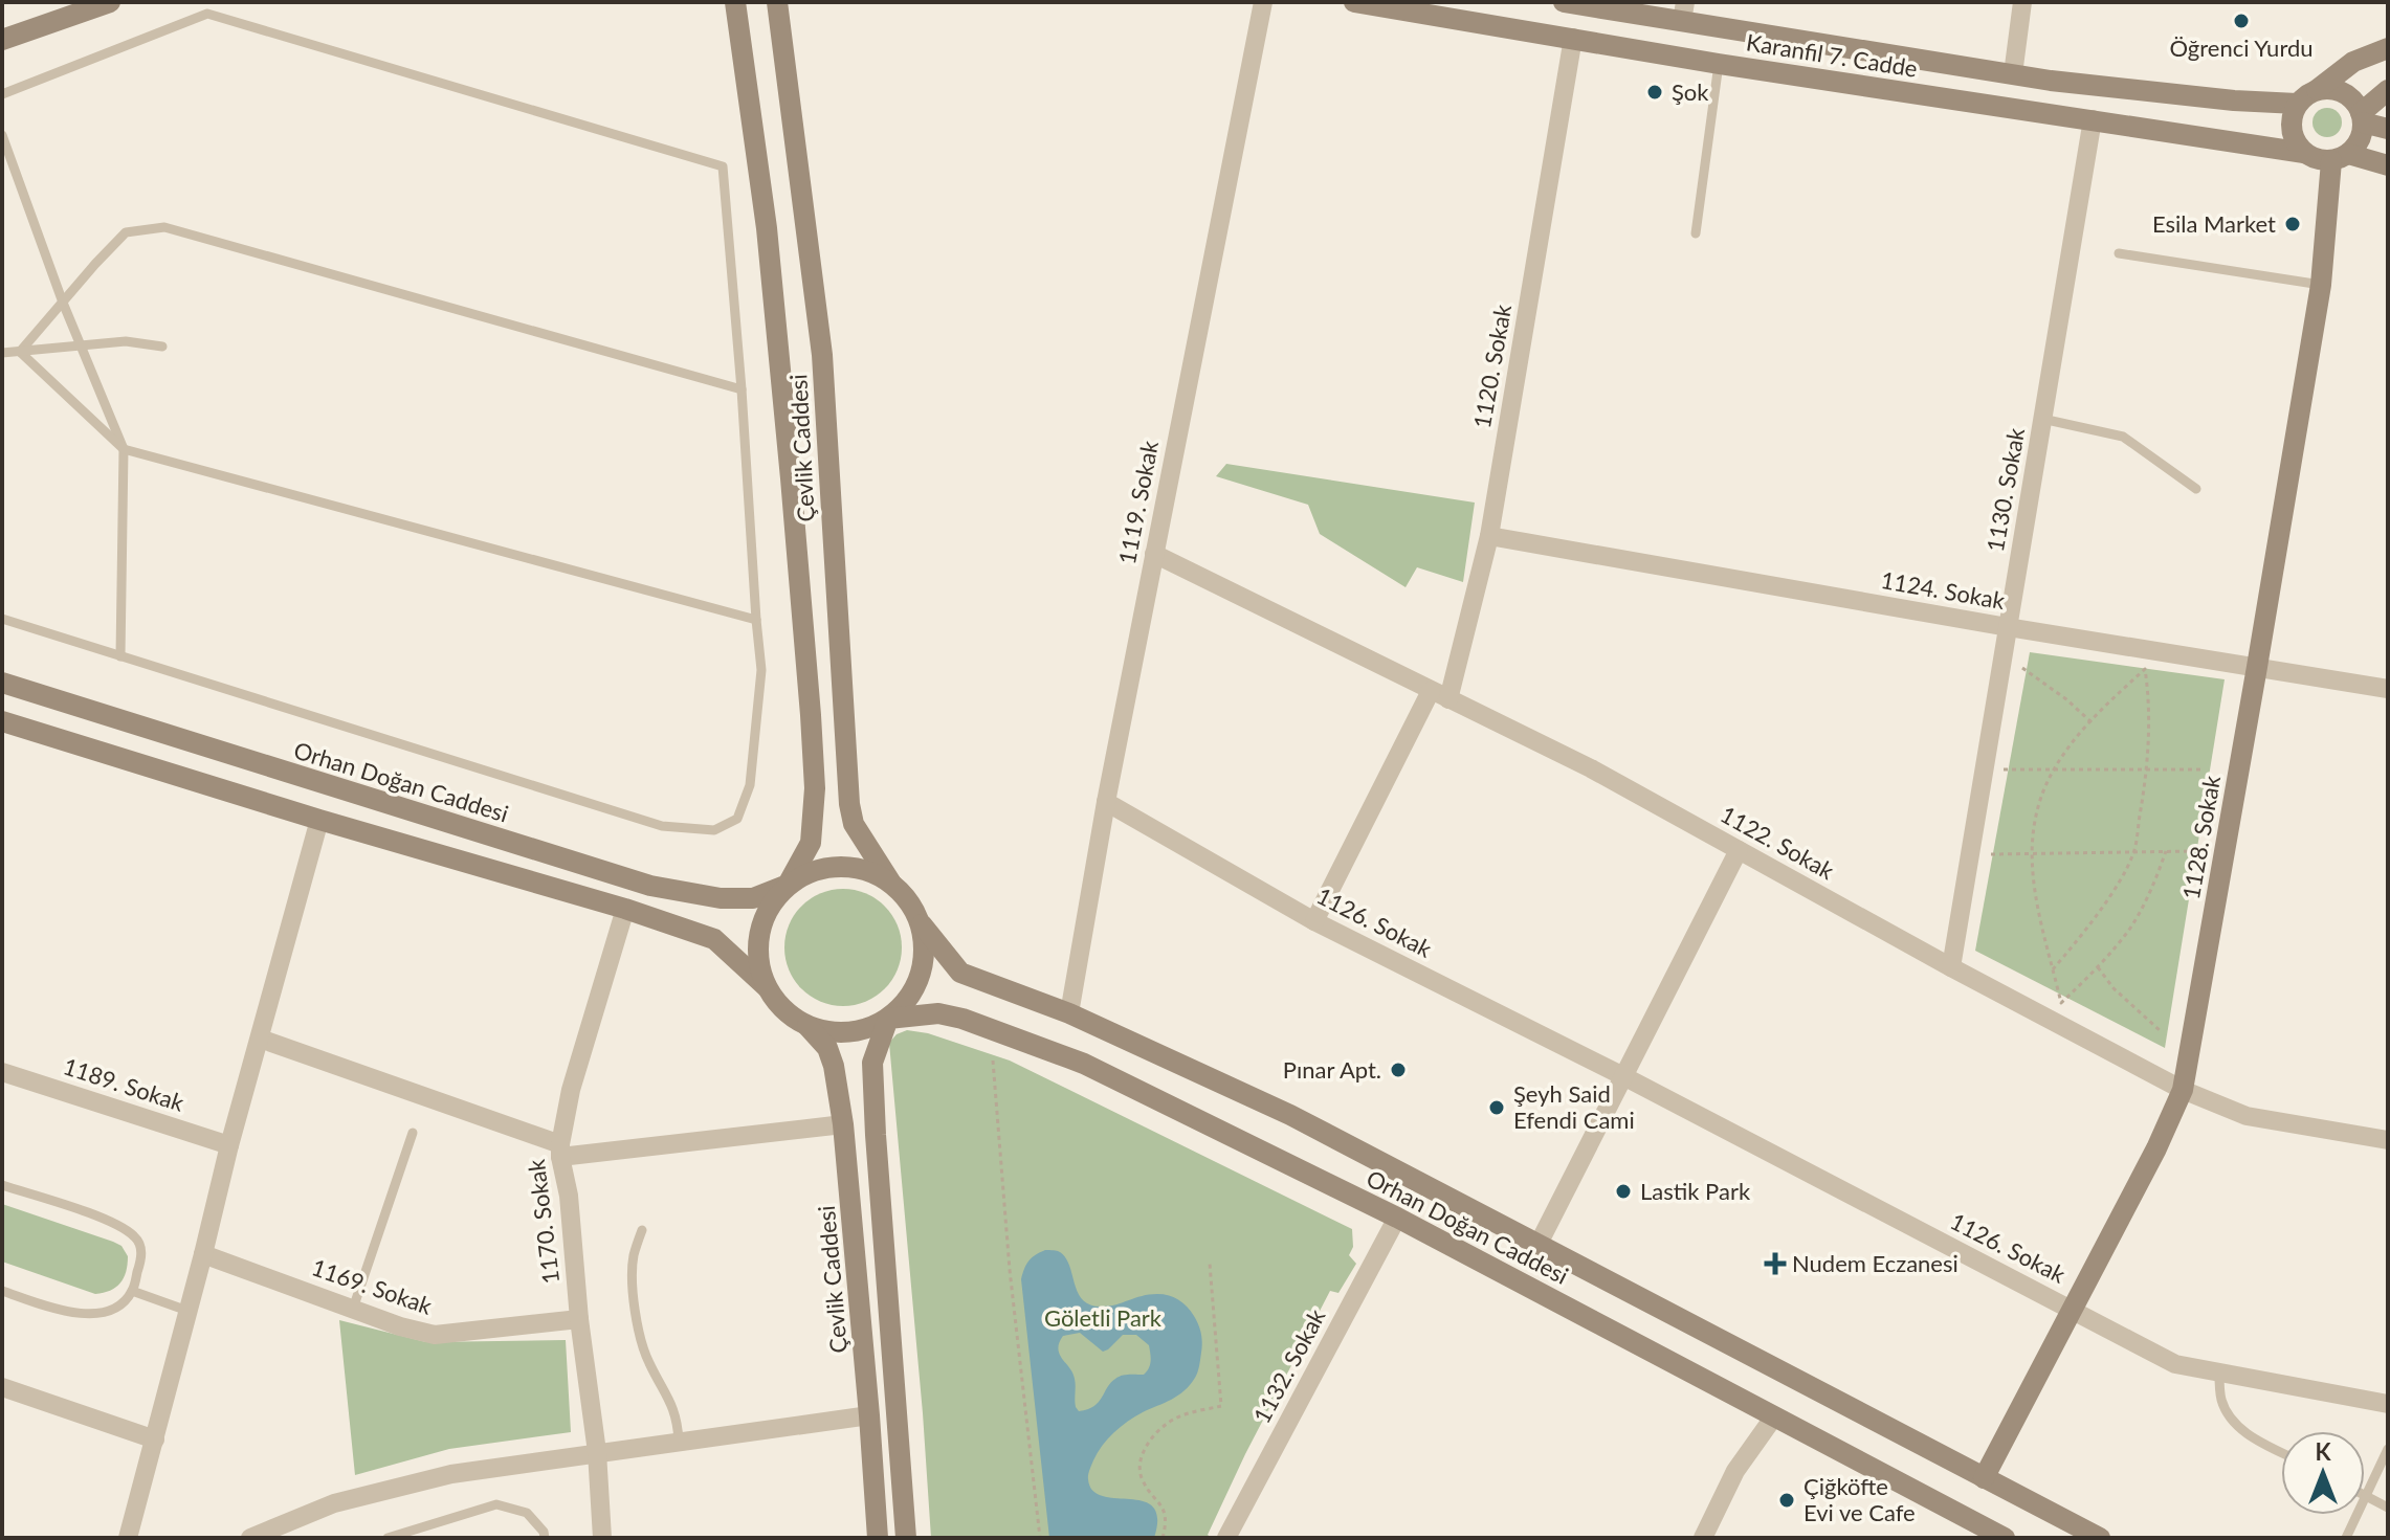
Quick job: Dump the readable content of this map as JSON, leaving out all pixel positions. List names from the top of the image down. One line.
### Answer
{"streets":{"main road":["Karanfil 7. Cadde","Çevlik Caddesi","Orhan Doğan Caddesi","1128. Sokak"],"street":["1120. Sokak","1130. Sokak","1119. Sokak","1124. Sokak","1122. Sokak","1126. Sokak","1189. Sokak","1170. Sokak","1169. Sokak","1132. Sokak"]},"crossings":[["Karanfil 7. Cadde","1120. Sokak"],["Karanfil 7. Cadde","1130. Sokak"],["Karanfil 7. Cadde","1128. Sokak"],["1120. Sokak","1124. Sokak"],["1120. Sokak","1122. Sokak"],["1120. Sokak","1126. Sokak"],["Çevlik Caddesi","Orhan Doğan Caddesi"],["1130. Sokak","1124. Sokak"],["1130. Sokak","1122. Sokak"],["1119. Sokak","1122. Sokak"],["1119. Sokak","1126. Sokak"],["1124. Sokak","1128. Sokak"],["Orhan Doğan Caddesi","1132. Sokak"],["1128. Sokak","1122. Sokak"],["1128. Sokak","1126. Sokak"],["1170. Sokak","1169. Sokak"]],"parks":["Göletli Park"],"places":{"other":["Öğrenci Yurdu","Şok","Esila Market","Pınar Apt.","Şeyh Said Efendi Cami","Lastik Park","Çiğköfte Evi ve Cafe"],"health":["Nudem Eczanesi"]},"north":"top"}
